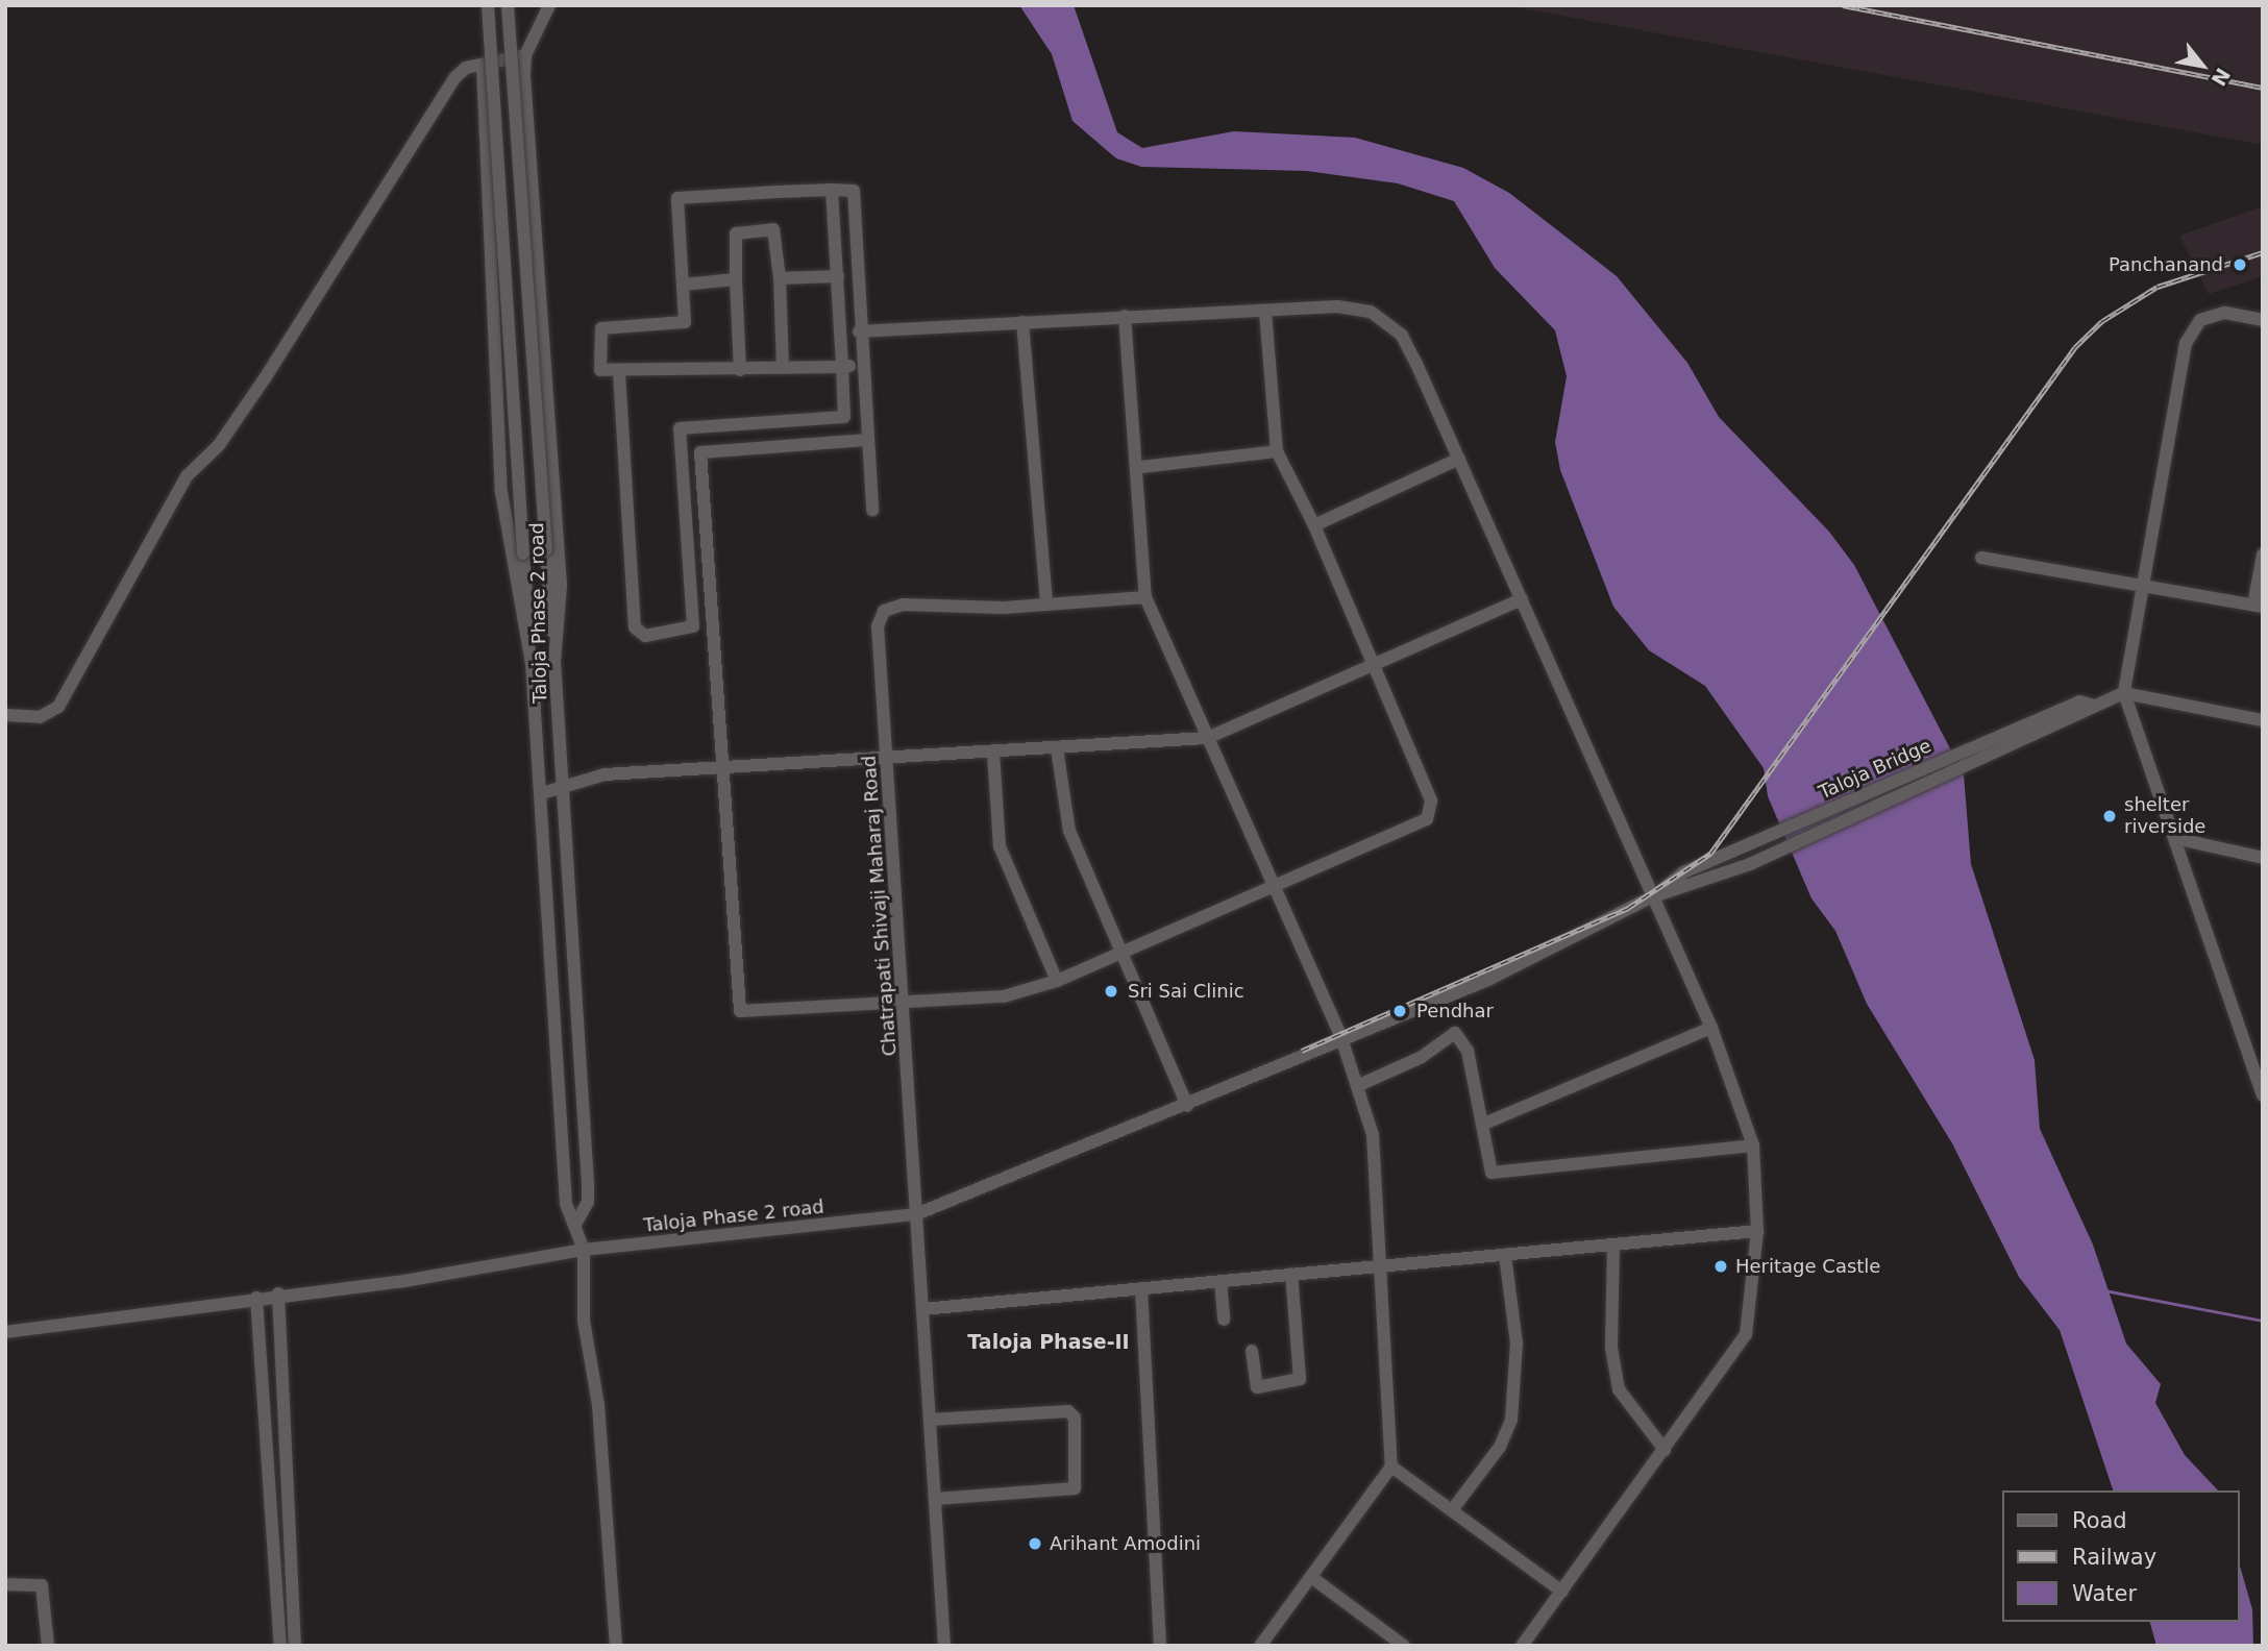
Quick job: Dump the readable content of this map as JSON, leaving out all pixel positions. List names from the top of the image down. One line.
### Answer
{"streets":{"street":["Taloja Phase 2 road","Taloja Bridge","Chatrapati Shivaji Maharaj Road"]},"crossings":[["Taloja Phase 2 road","Taloja Bridge"],["Taloja Phase 2 road","Chatrapati Shivaji Maharaj Road"]],"districts":["Taloja Phase-II"],"places":["Panchanand","shelter riverside","Sri Sai Clinic","Pendhar","Heritage Castle","Arihant Amodini"],"legend":["Road","Railway","Water"],"north":"bottom right"}
